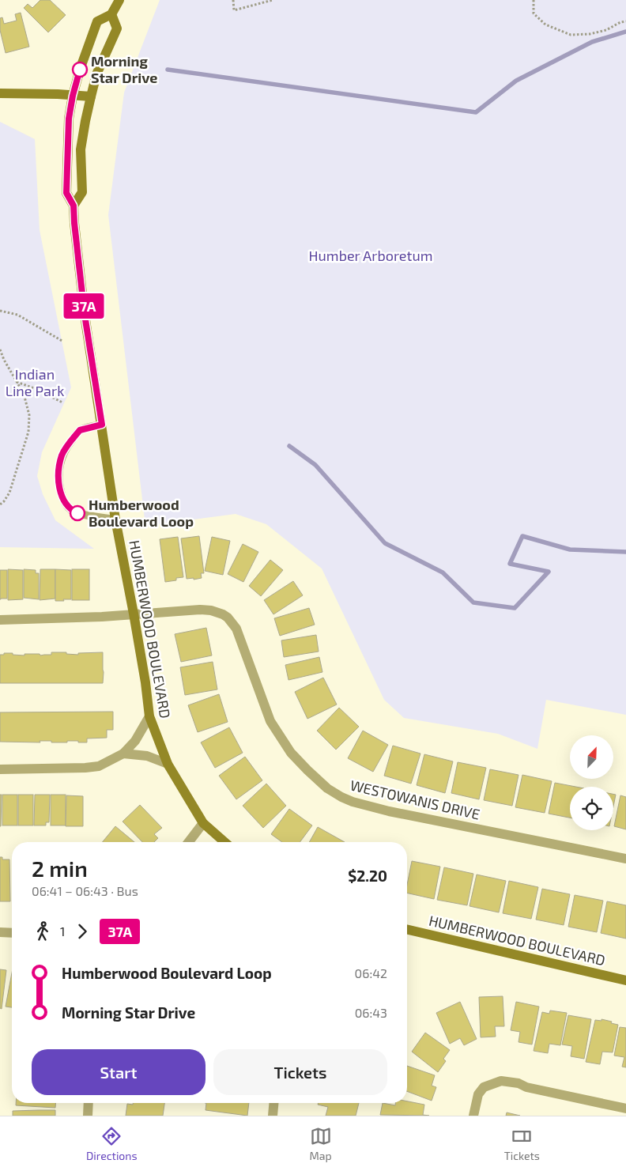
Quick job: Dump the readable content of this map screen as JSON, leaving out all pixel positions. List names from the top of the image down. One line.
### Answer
{"streets":{"street":["HUMBERWOOD BOULEVARD","WESTOWANIS DRIVE"]},"crossings":[["HUMBERWOOD BOULEVARD","WESTOWANIS DRIVE"]],"parks":["Humber Arboretum","Indian Line Park"],"places":["Morning Star Drive","Humberwood Boulevard Loop"],"lines":["bus line 37A"],"north":"top right","page":{"on_map":"37A","heading":["2 min","06:41 – 06:43 · Bus","$2.20"],"legs":["1","37A"],"list":[{"name":"Humberwood Boulevard Loop","value":"06:42"},{"name":"Morning Star Drive","value":"06:43"}],"buttons":["Start","Tickets"],"tabs":["Directions","Map","Tickets"]}}
